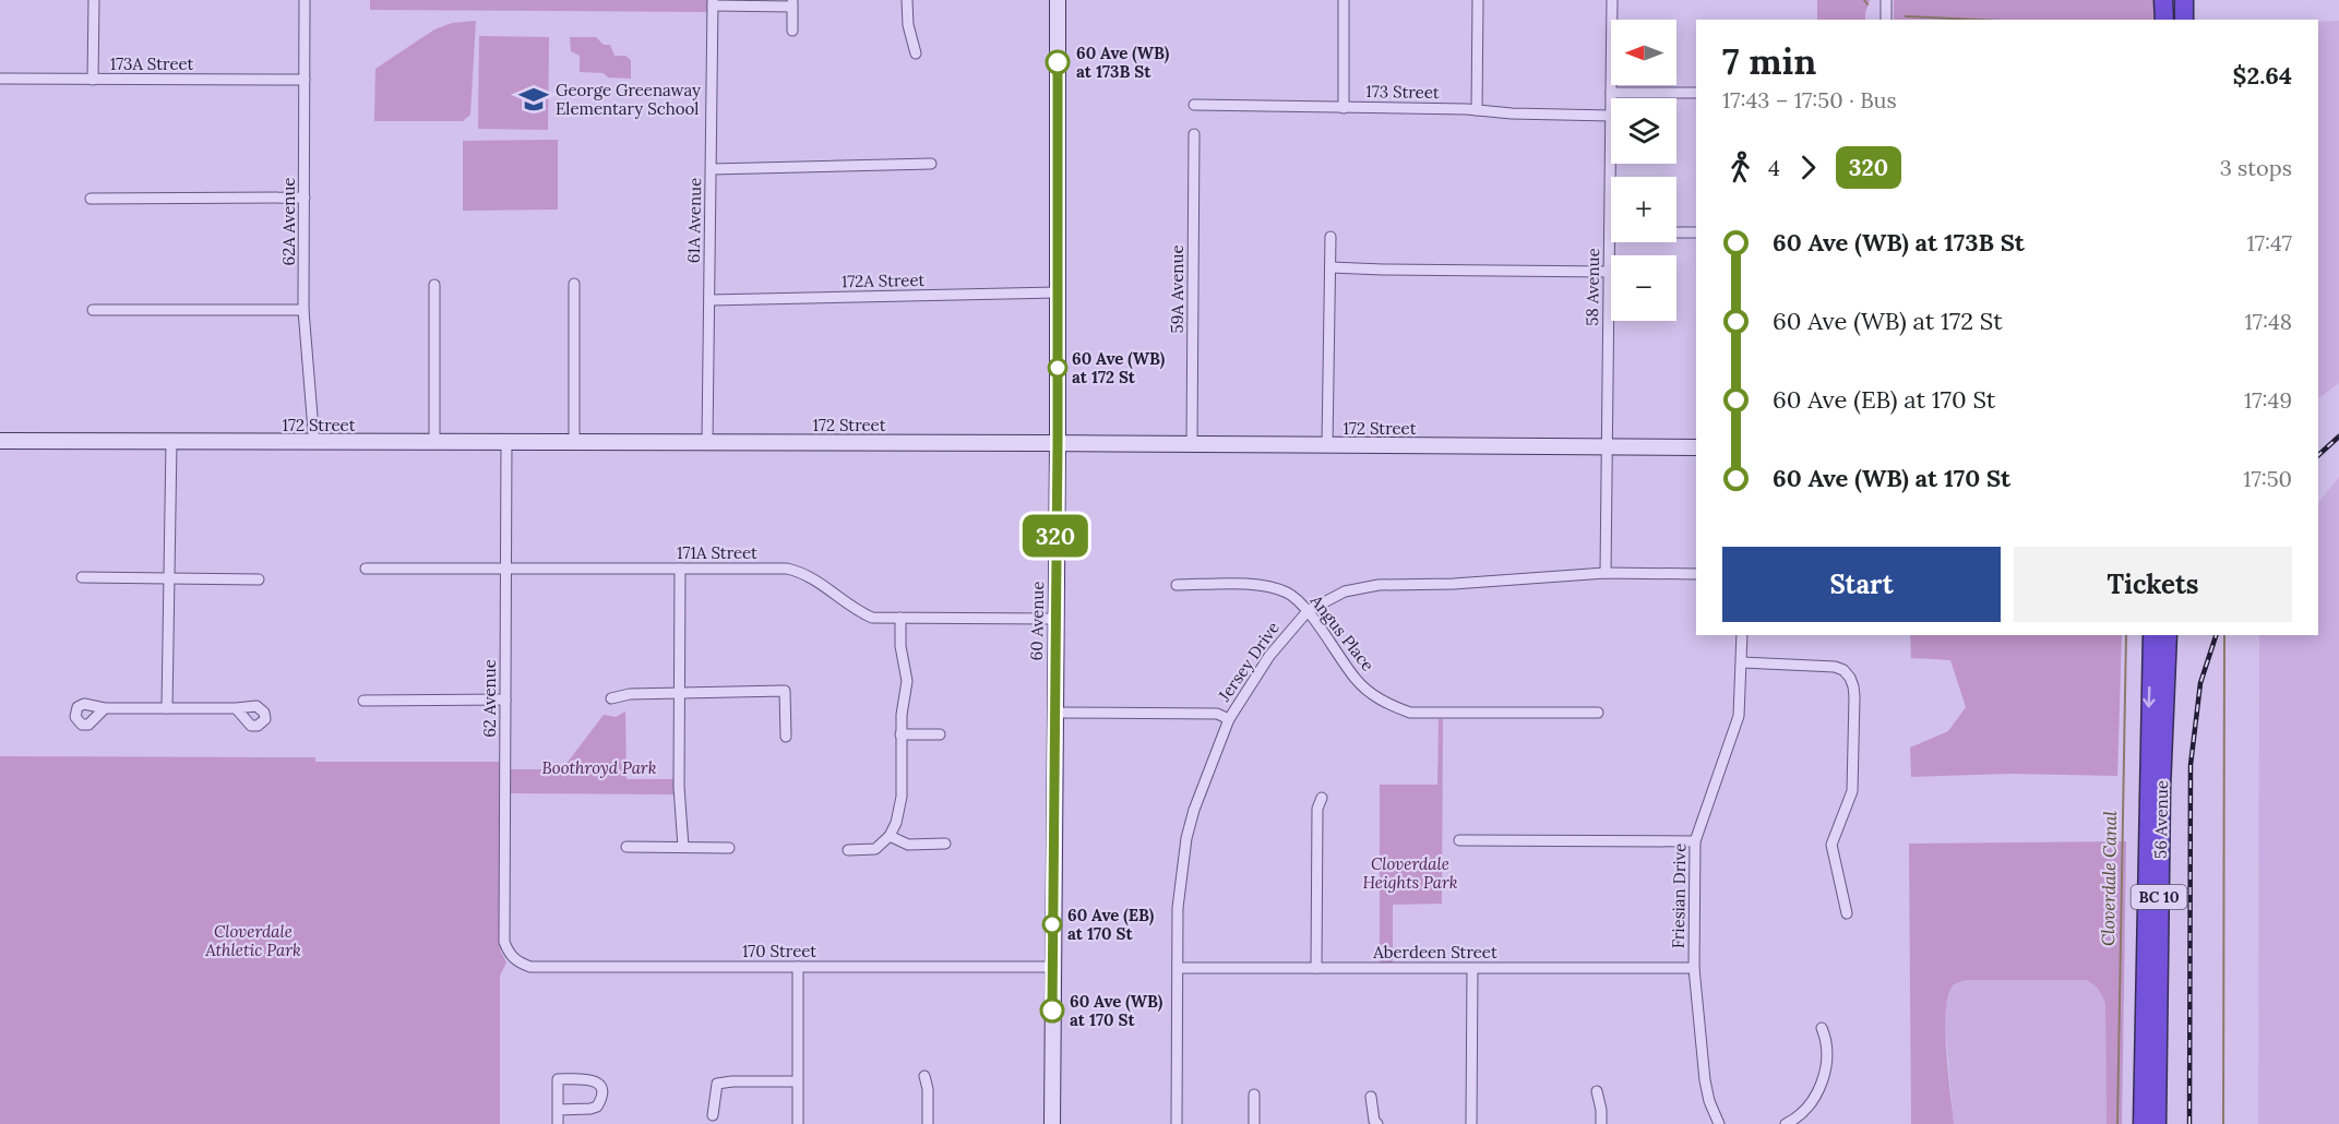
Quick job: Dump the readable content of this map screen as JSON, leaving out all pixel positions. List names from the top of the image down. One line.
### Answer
{"streets":{"highway":["56 Avenue","BC 10"],"street":["173A Street","173 Street","61A Avenue","62A Avenue","172A Street","58 Avenue","59A Avenue","172 Street","171A Street","60 Avenue","Angus Place","Jersey Drive","62 Avenue","Friesian Drive","170 Street","Aberdeen Street"]},"crossings":[["173A Street","62A Avenue"],["173 Street","58 Avenue"],["61A Avenue","172A Street"],["61A Avenue","172 Street"],["62A Avenue","172 Street"],["172A Street","60 Avenue"],["58 Avenue","172 Street"],["58 Avenue","Jersey Drive"],["59A Avenue","172 Street"],["172 Street","60 Avenue"],["172 Street","62 Avenue"],["171A Street","60 Avenue"],["171A Street","62 Avenue"],["60 Avenue","170 Street"],["Angus Place","Jersey Drive"],["Jersey Drive","Aberdeen Street"],["62 Avenue","170 Street"],["Friesian Drive","Aberdeen Street"]],"water":["Cloverdale Canal"],"parks":["Boothroyd Park","Cloverdale Heights Park","Cloverdale Athletic Park"],"places":{"other":["60 Ave (WB) at 173B St","60 Ave (WB) at 172 St","60 Ave (EB) at 170 St","60 Ave (WB) at 170 St"],"school or university":["George Greenaway Elementary School"]},"lines":["bus line 320"],"north":"left","page":{"on_map":"320","map_buttons":["+","−"],"heading":["7 min","17:43 – 17:50 · Bus","$2.64"],"legs":["4","320","3 stops"],"list":[{"name":"60 Ave (WB) at 173B St","value":"17:47"},{"name":"60 Ave (WB) at 172 St","value":"17:48"},{"name":"60 Ave (EB) at 170 St","value":"17:49"},{"name":"60 Ave (WB) at 170 St","value":"17:50"}],"buttons":["Start","Tickets"]}}
